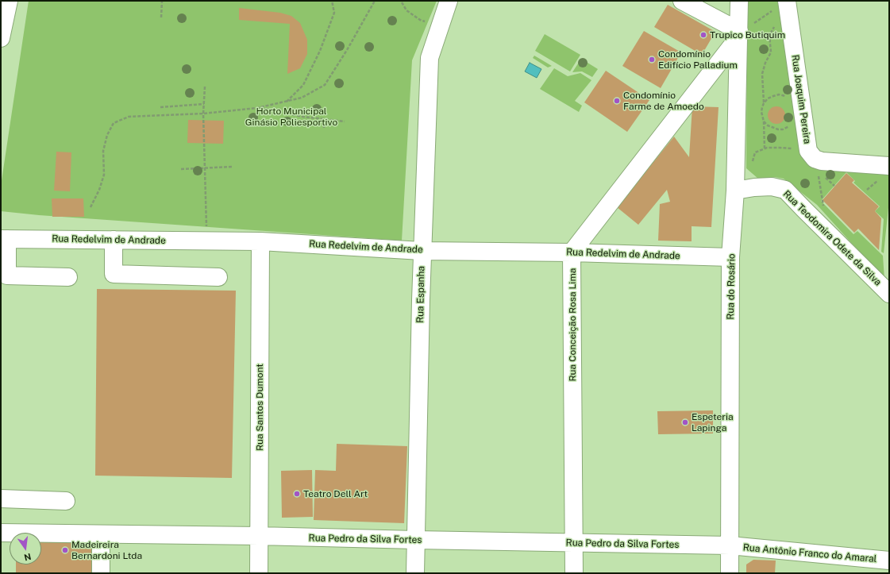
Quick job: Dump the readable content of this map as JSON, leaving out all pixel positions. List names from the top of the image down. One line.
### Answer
{"streets":{"street":["Rua Joaquim Pereira","Rua Teodomira Odete da Silva","Rua Redelvim de Andrade","Rua do Rosário","Rua Espanha","Rua Conceição Rosa Lima","Rua Santos Dumont","Rua Pedro da Silva Fortes","Rua Antônio Franco do Amaral"]},"crossings":[["Rua Teodomira Odete da Silva","Rua do Rosário"],["Rua Redelvim de Andrade","Rua do Rosário"],["Rua Redelvim de Andrade","Rua Espanha"],["Rua Redelvim de Andrade","Rua Conceição Rosa Lima"],["Rua Redelvim de Andrade","Rua Santos Dumont"],["Rua do Rosário","Rua Pedro da Silva Fortes"],["Rua do Rosário","Rua Antônio Franco do Amaral"],["Rua Espanha","Rua Pedro da Silva Fortes"],["Rua Conceição Rosa Lima","Rua Pedro da Silva Fortes"],["Rua Santos Dumont","Rua Pedro da Silva Fortes"],["Rua Pedro da Silva Fortes","Rua Antônio Franco do Amaral"]],"parks":["Horto Municipal Ginásio Poliesportivo"],"places":["Trupico Butiquim","Condomínio Edifício Palladium","Condomínio Farme de Amoedo","Espeteria Lapinga","Teatro Dell Art","Madeireira Bernardoni Ltda"],"north":"bottom"}
